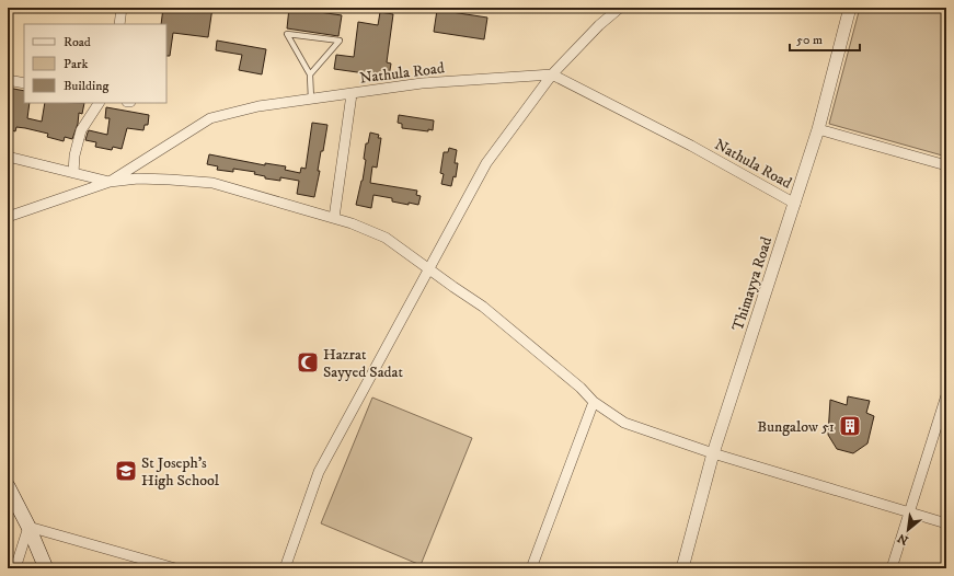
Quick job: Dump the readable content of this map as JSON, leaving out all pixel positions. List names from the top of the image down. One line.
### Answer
{"streets":{"street":["Nathula Road","Thimayya Road"]},"crossings":[["Nathula Road","Thimayya Road"]],"places":{"mosque":["Hazrat Sayyed Sadat"],"building":["Bungalow 51"],"school or university":["St Joseph's High School"]},"legend":["Road","Park","Building"],"scale_bar":"50 m","north":"bottom left"}
